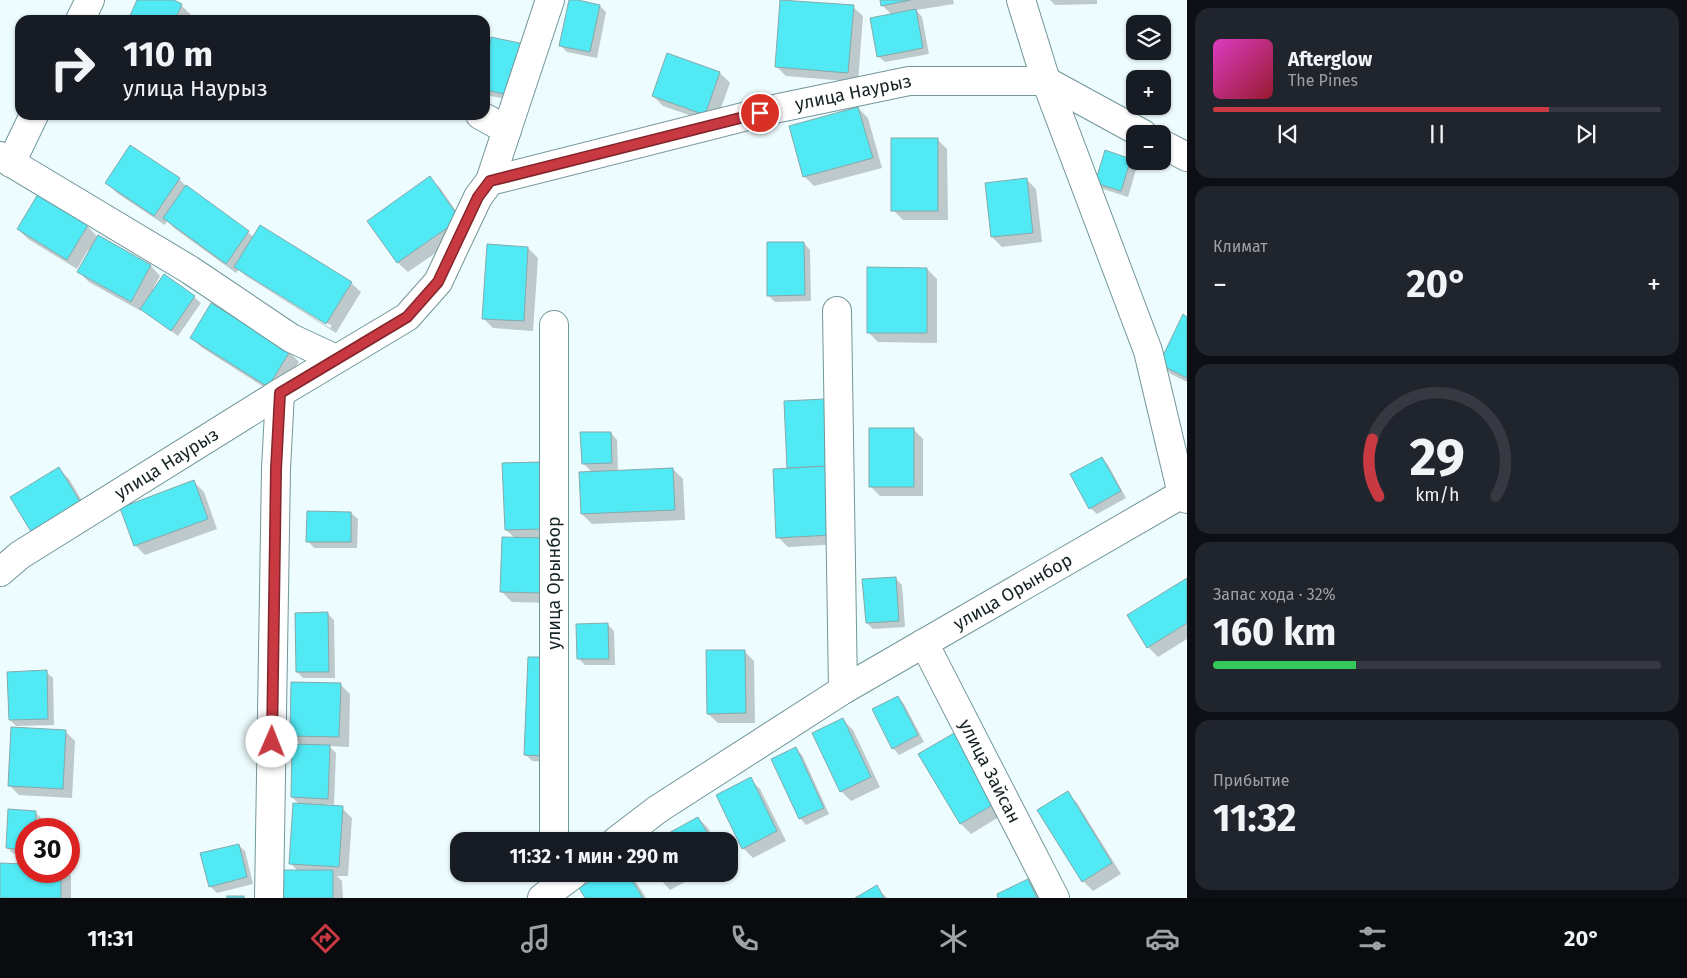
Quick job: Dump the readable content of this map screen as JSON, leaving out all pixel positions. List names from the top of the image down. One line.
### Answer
{"streets":{"street":["улица Наурыз","улица Орынбор","улица Зайсан"]},"crossings":[["улица Орынбор","улица Зайсан"]],"page":{"map_buttons":["+","−"],"turn":["110 m","улица Наурыз"],"song":["Afterglow","The Pines"],"tile":["Климат",["Запас хода · 32%","160 km"],["Прибытие","11:32"]],"heat":["−","20°","+"],"limit":"30","trip":"11:32 · 1 мин · 290 m","tabs":["11:31","20°"],"gauge":["29","km/h"]}}
